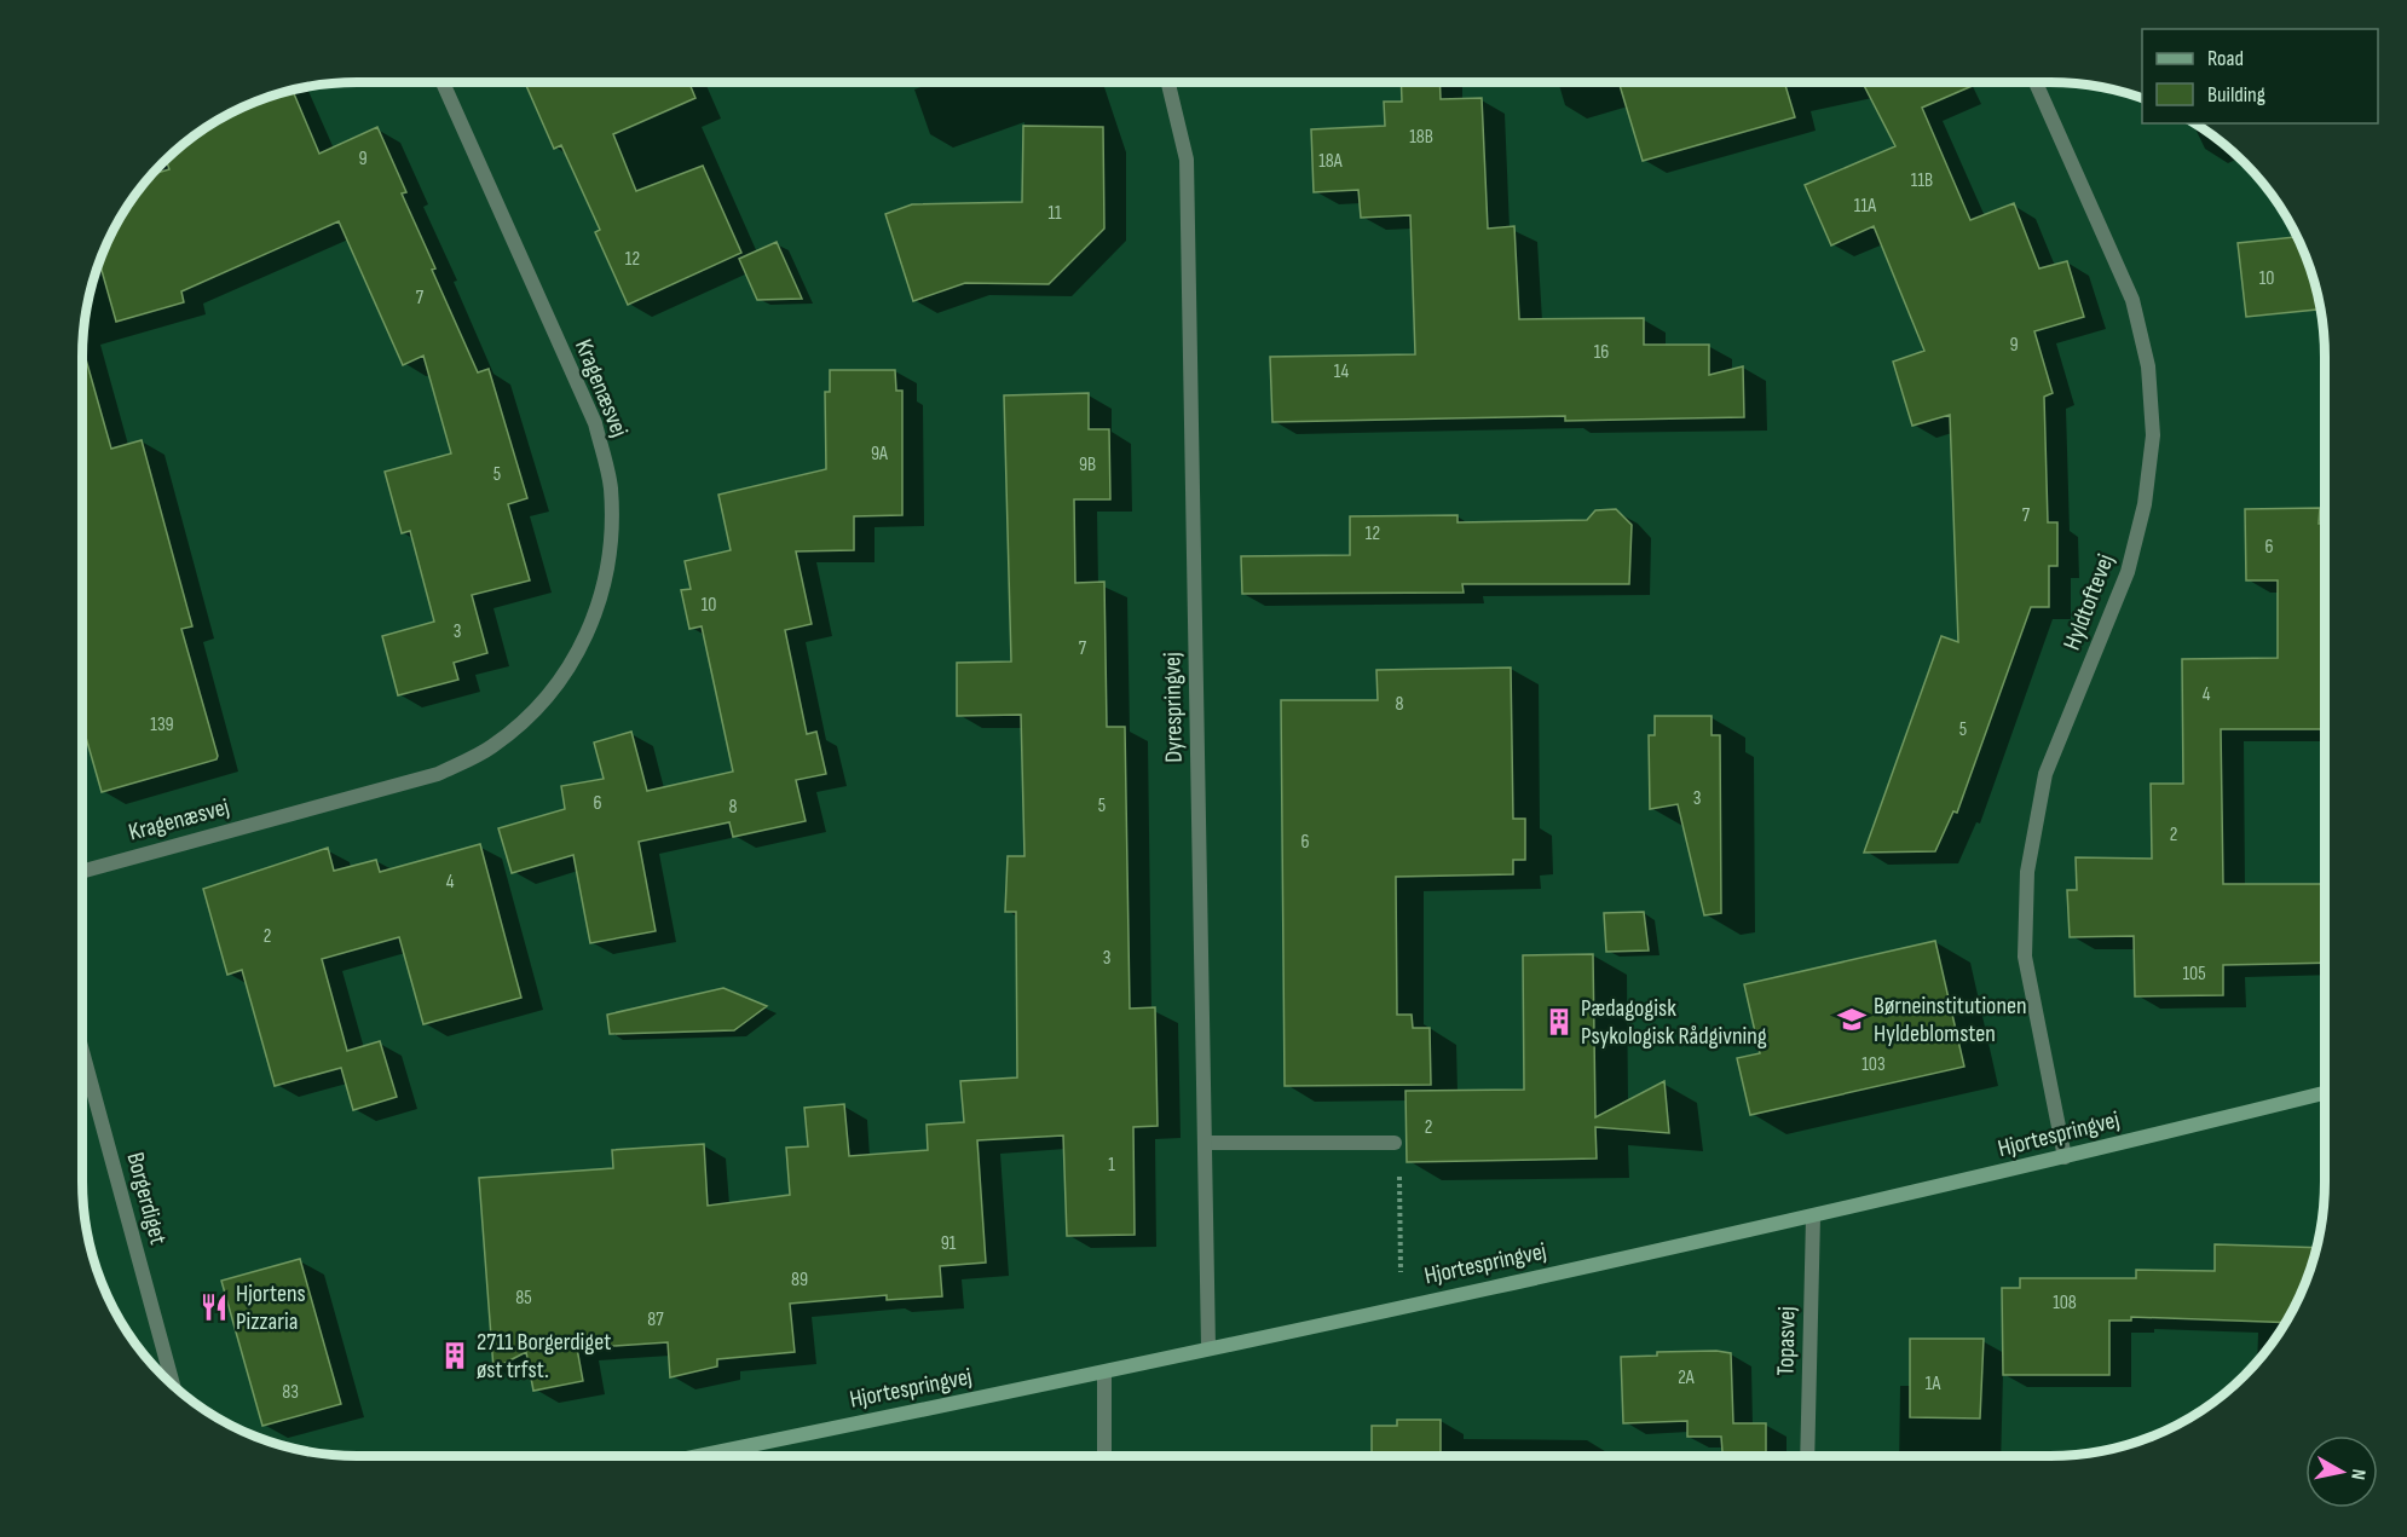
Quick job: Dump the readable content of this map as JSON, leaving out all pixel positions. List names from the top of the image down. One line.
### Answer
{"streets":{"street":["Kragenæsvej","Hyldtoftevej","Dyrespringvej","Hjortespringvej","Borgerdiget","Topasvej"]},"crossings":[["Hyldtoftevej","Hjortespringvej"],["Dyrespringvej","Hjortespringvej"],["Hjortespringvej","Topasvej"]],"places":{"school or university":["Børneinstitutionen Hyldeblomsten"],"building":["Pædagogisk Psykologisk Rådgivning","2711 Borgerdiget øst trfst."],"restaurant":["Hjortens Pizzaria"]},"house_numbers":["18B","9","18A","11B","11A","11","12","10","7","9","16","14","9A","9B","5","7","12","6","10","3","7","4","8","139","5","3","6","5","8","2","6","4","2","3","105","103","2","1","91","89","85","108","87","2A","1A","83"],"legend":["Road","Building"],"north":"right"}
